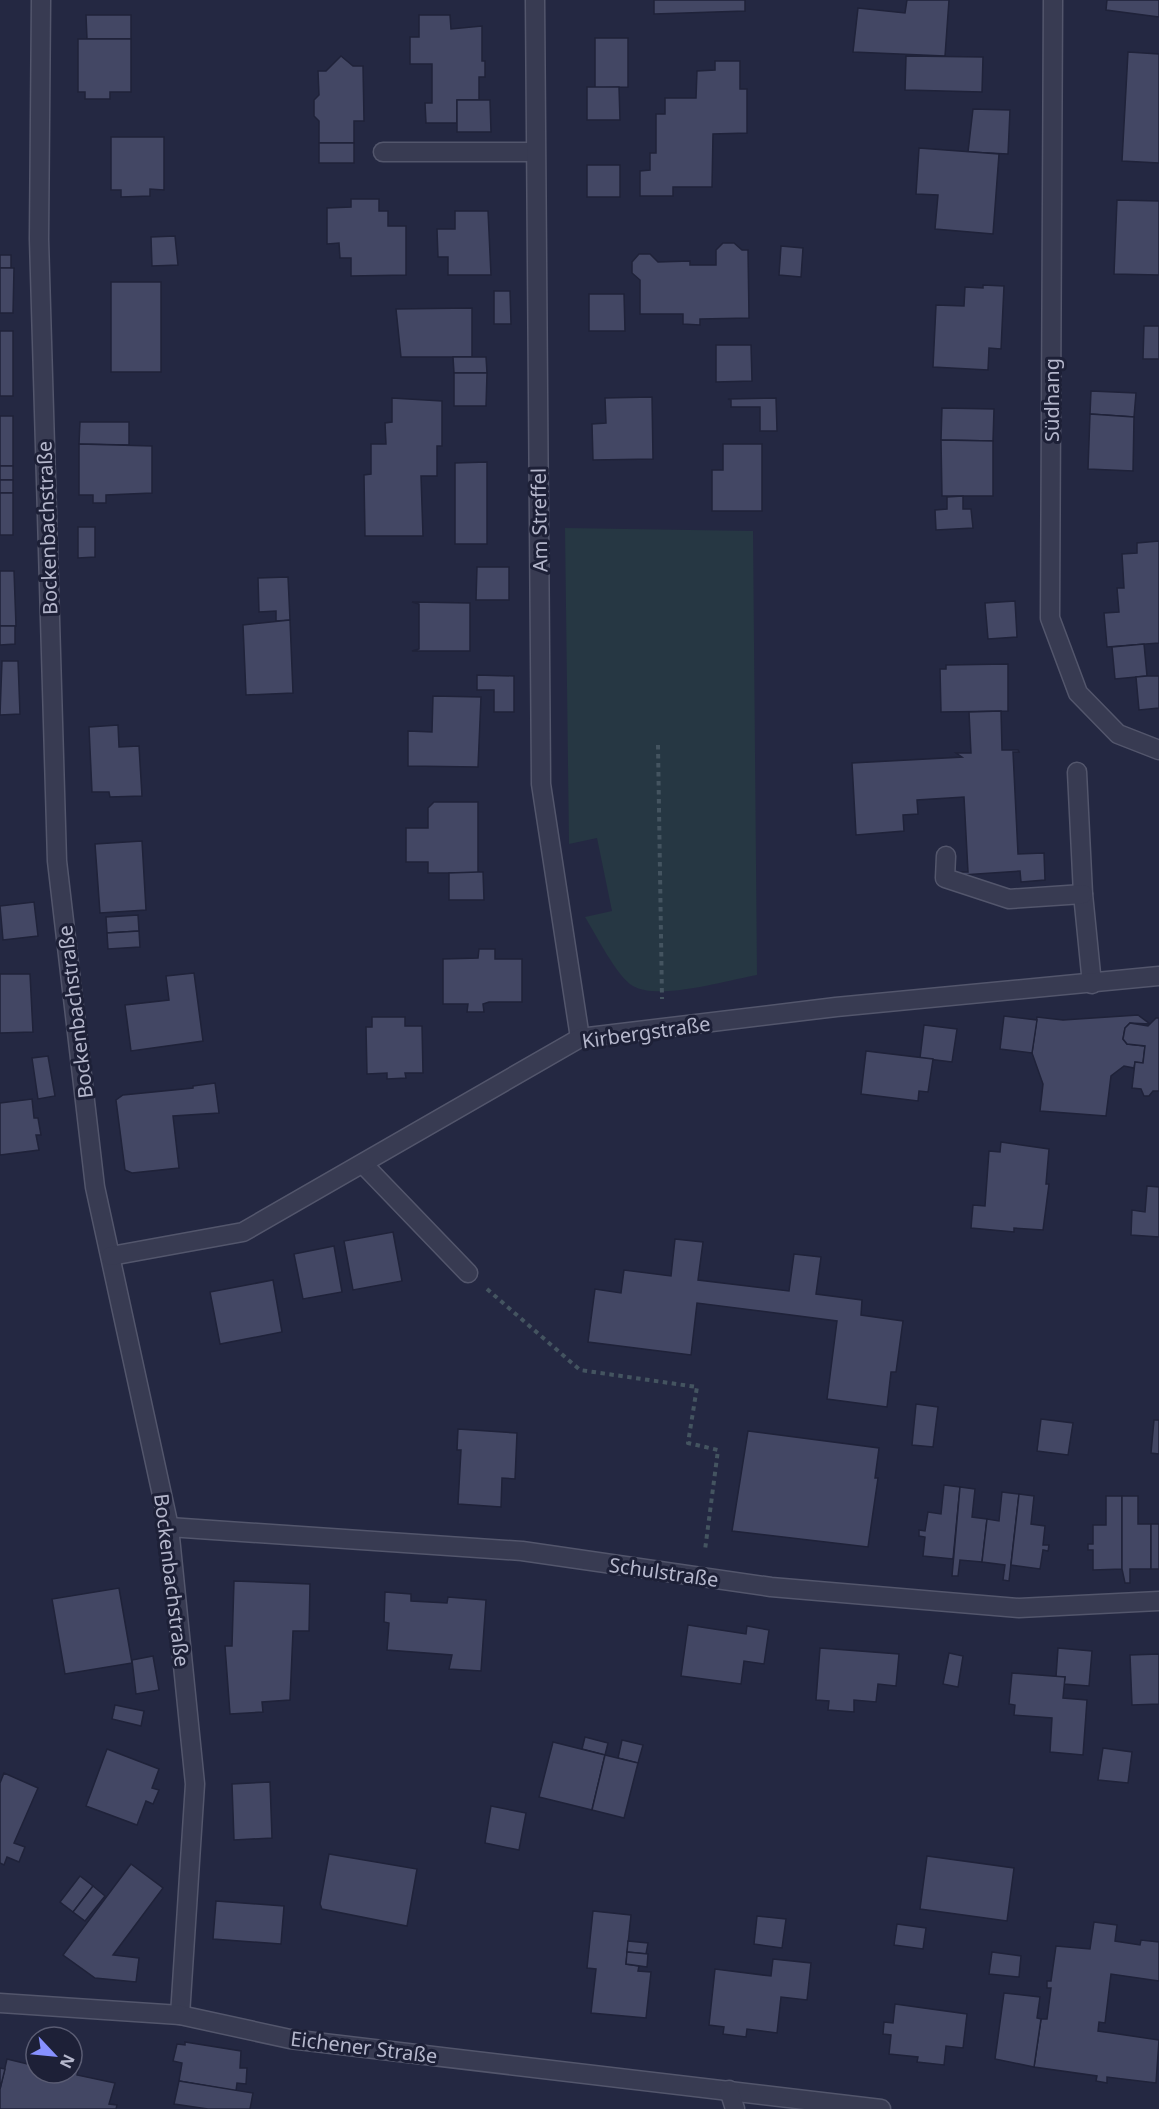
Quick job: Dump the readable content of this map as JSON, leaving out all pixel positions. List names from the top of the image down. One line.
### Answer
{"streets":{"street":["Südhang","Am Streffel","Bockenbachstraße","Kirbergstraße","Schulstraße","Eichener Straße"]},"crossings":[["Am Streffel","Kirbergstraße"],["Bockenbachstraße","Kirbergstraße"],["Bockenbachstraße","Schulstraße"],["Bockenbachstraße","Eichener Straße"]],"north":"bottom right"}
